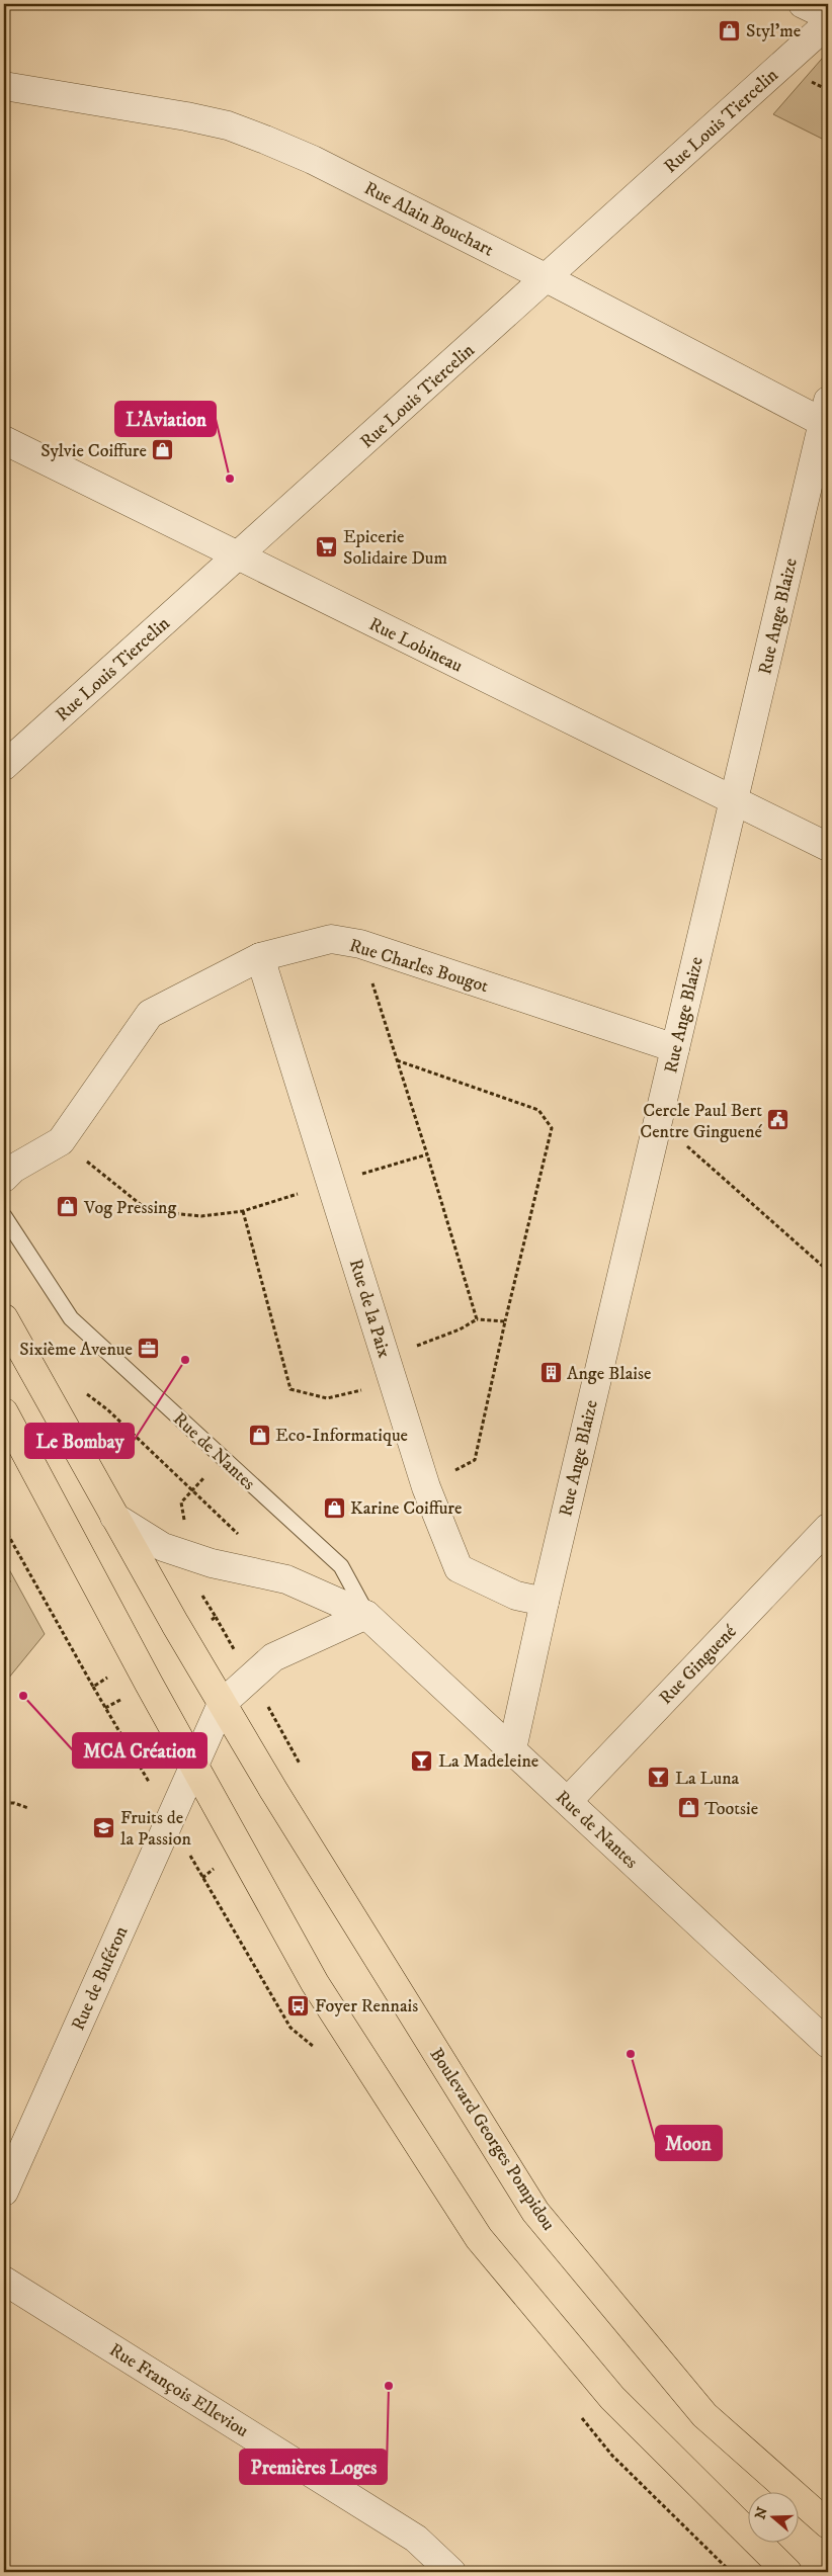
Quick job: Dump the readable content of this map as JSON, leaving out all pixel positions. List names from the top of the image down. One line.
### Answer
{"streets":{"main road":["Rue de Nantes","Boulevard Georges Pompidou"],"street":["Rue Louis Tiercelin","Rue Alain Bouchart","Rue Ange Blaize","Rue Lobineau","Rue Charles Bougot","Rue de la Paix","Rue Ginguené","Rue de Buféron","Rue François Elleviou"]},"crossings":[["Rue Louis Tiercelin","Rue Alain Bouchart"],["Rue Louis Tiercelin","Rue Lobineau"],["Rue Alain Bouchart","Rue Ange Blaize"],["Rue Ange Blaize","Rue Lobineau"],["Rue Ange Blaize","Rue Charles Bougot"],["Rue Ange Blaize","Rue de la Paix"],["Rue Ange Blaize","Rue de Nantes"],["Rue Charles Bougot","Rue de la Paix"],["Rue de Nantes","Rue Ginguené"],["Rue de Nantes","Boulevard Georges Pompidou"]],"places":{"shop":["Styl'me","Sylvie Coiffure","Vog Pressing","Eco-Informatique","Karine Coiffure","Tootsie"],"other":["L'Aviation","Le Bombay","MCA Création","Moon","Premières Loges"],"supermarket":["Epicerie Solidaire Dum"],"public building":["Cercle Paul Bert Centre Ginguené"],"office":["Sixième Avenue"],"building":["Ange Blaise"],"bar":["La Madeleine","La Luna"],"school or university":["Fruits de la Passion"],"bus stop":["Foyer Rennais"]},"north":"left"}
